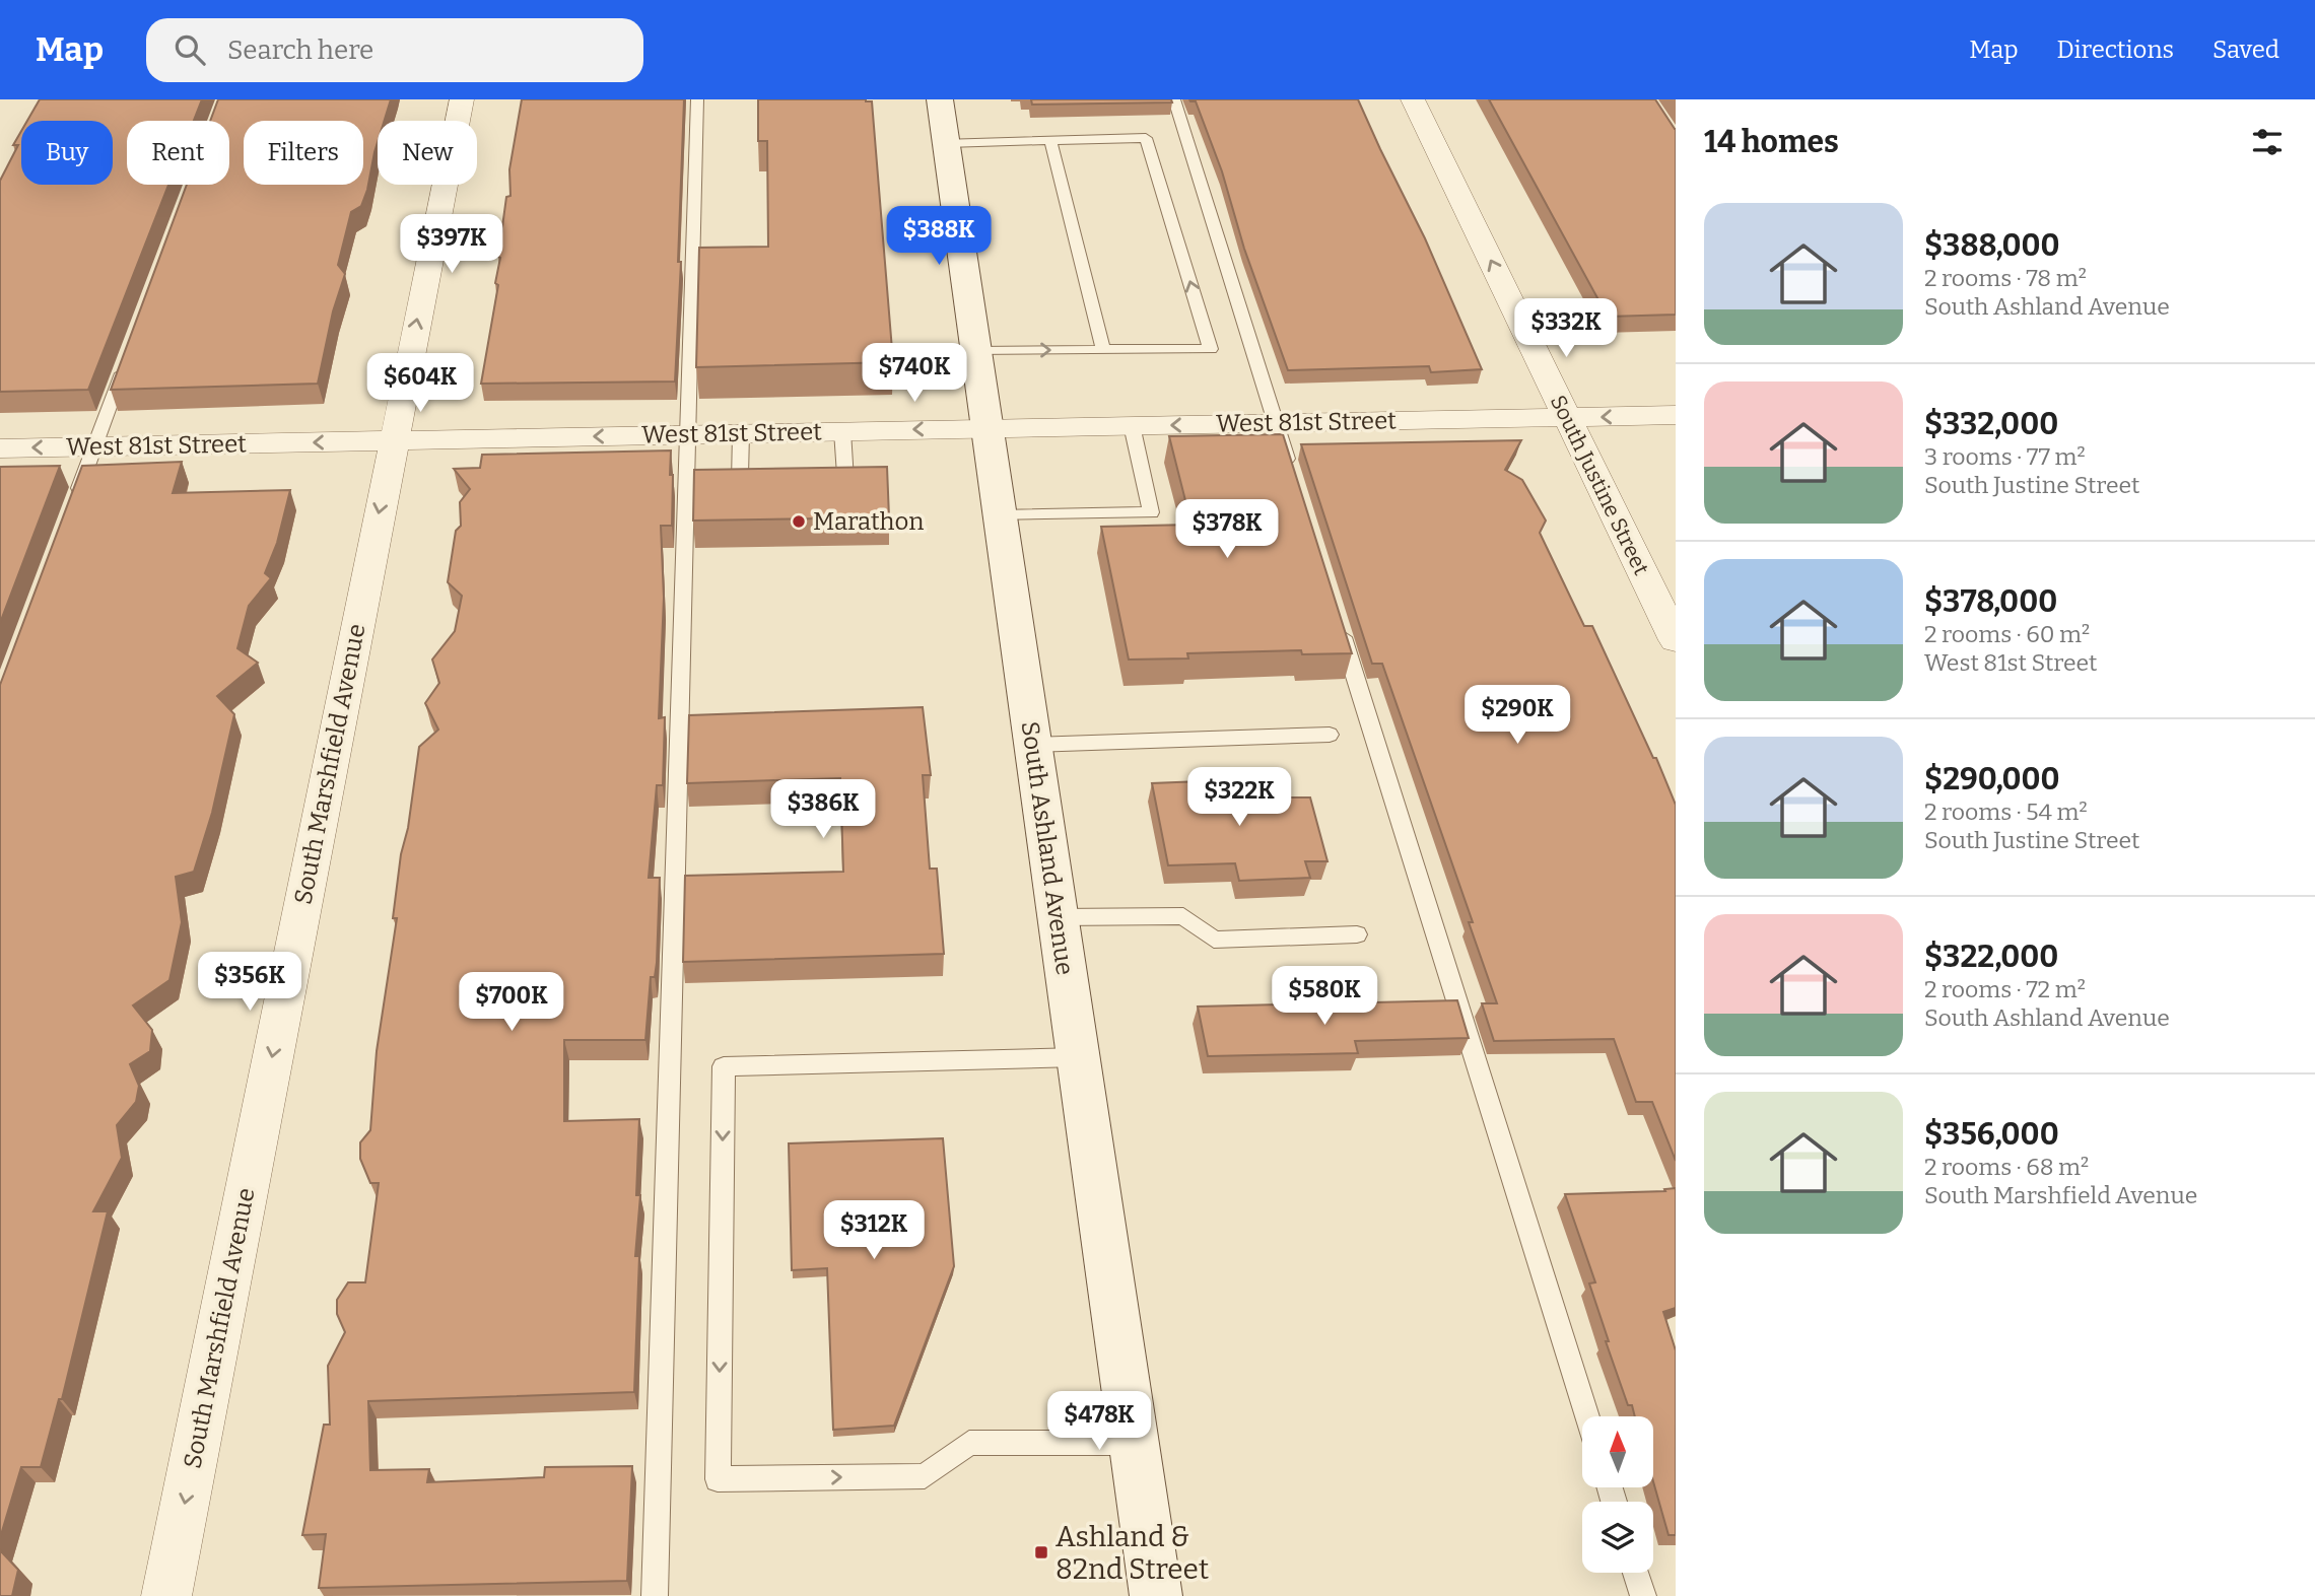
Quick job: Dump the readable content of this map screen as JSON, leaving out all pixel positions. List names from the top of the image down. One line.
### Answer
{"streets":{"main road":["South Ashland Avenue"],"street":["West 81st Street","South Justine Street","South Marshfield Avenue"]},"crossings":[["West 81st Street","South Justine Street"],["West 81st Street","South Marshfield Avenue"],["West 81st Street","South Ashland Avenue"]],"one_way":["West 81st Street","South Justine Street"],"places":{"other":["Marathon"],"transit":["Ashland & 82nd Street"]},"north":"top","page":{"header":"Map","search":"Search here","nav":["Map","Directions","Saved"],"heading":"14 homes","chip":["Buy","Rent","Filters","New"],"list":[{"name":"$388,000","note":"2 rooms · 78 m² · South Ashland Avenue"},{"name":"$332,000","note":"3 rooms · 77 m² · South Justine Street"},{"name":"$378,000","note":"2 rooms · 60 m² · West 81st Street"},{"name":"$290,000","note":"2 rooms · 54 m² · South Justine Street"},{"name":"$322,000","note":"2 rooms · 72 m² · South Ashland Avenue"},{"name":"$356,000","note":"2 rooms · 68 m² · South Marshfield Avenue"}],"price":["$388K","$397K","$332K","$740K","$604K","$378K","$290K","$322K","$386K","$356K","$580K","$700K","$312K","$478K"]}}
